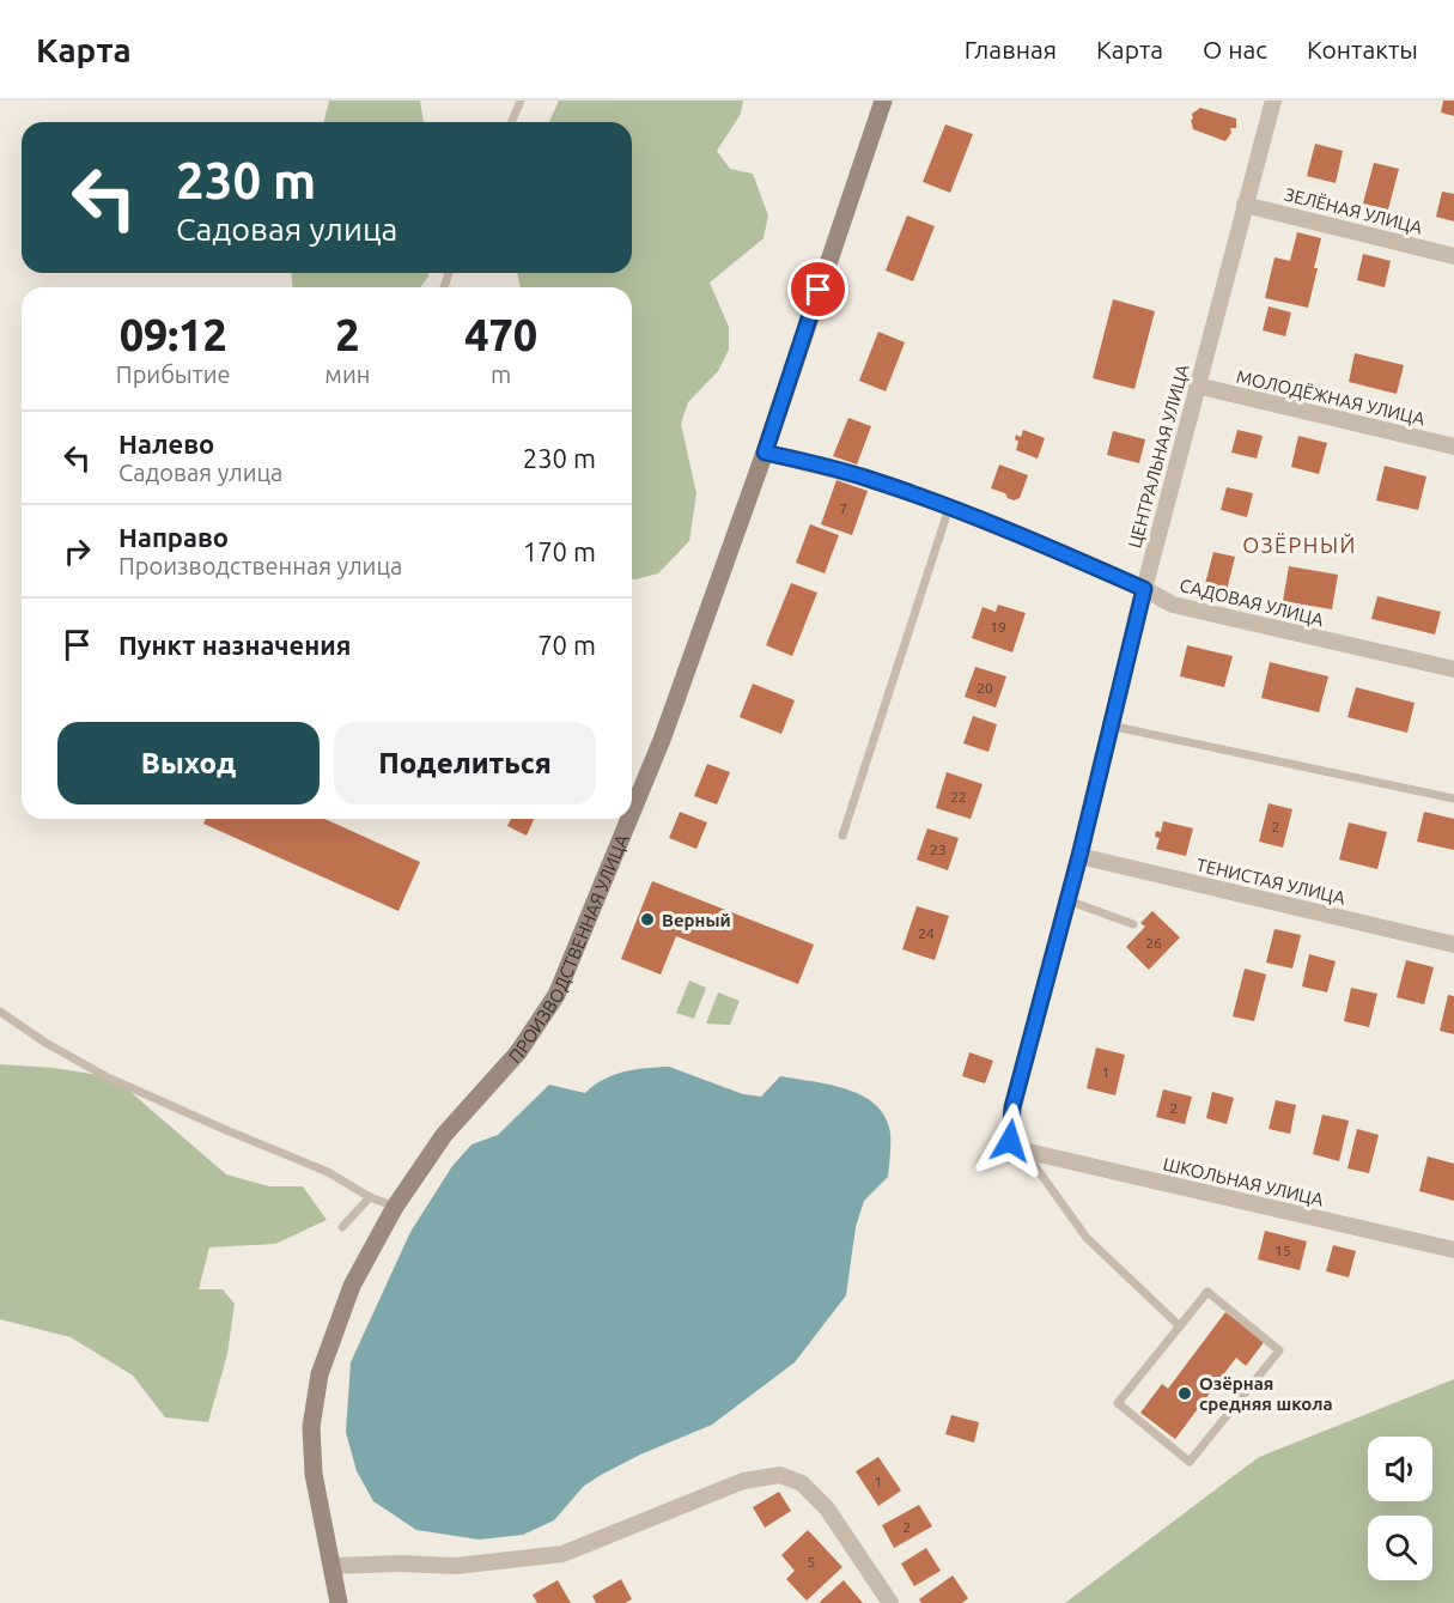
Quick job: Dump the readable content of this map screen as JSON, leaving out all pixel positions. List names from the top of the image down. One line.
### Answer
{"streets":{"street":["ЗЕЛЁНАЯ УЛИЦА","МОЛОДЁЖНАЯ УЛИЦА","ЦЕНТРАЛЬНАЯ УЛИЦА","САДОВАЯ УЛИЦА","ТЕНИСТАЯ УЛИЦА","ПРОИЗВОДСТВЕННАЯ УЛИЦА","ШКОЛЬНАЯ УЛИЦА"]},"crossings":[["ЗЕЛЁНАЯ УЛИЦА","ЦЕНТРАЛЬНАЯ УЛИЦА"],["МОЛОДЁЖНАЯ УЛИЦА","ЦЕНТРАЛЬНАЯ УЛИЦА"],["ЦЕНТРАЛЬНАЯ УЛИЦА","САДОВАЯ УЛИЦА"],["ЦЕНТРАЛЬНАЯ УЛИЦА","ТЕНИСТАЯ УЛИЦА"],["ЦЕНТРАЛЬНАЯ УЛИЦА","ШКОЛЬНАЯ УЛИЦА"],["САДОВАЯ УЛИЦА","ПРОИЗВОДСТВЕННАЯ УЛИЦА"]],"districts":["ОЗЁРНЫЙ"],"places":["Верный","Озёрная средняя школа"],"house_numbers":["7","19","20","22","2","23","24","26","1","2","15","1","2","5"],"page":{"header":"Карта","nav":["Главная","Карта","О нас","Контакты"],"turn":["230 m","Садовая улица"],"eta":["09:12","Прибытие","2","мин","470","m"],"list":[{"name":"Налево","note":"Садовая улица","value":"230 m"},{"name":"Направо","note":"Производственная улица","value":"170 m"},{"name":"Пункт назначения","value":"70 m"}],"buttons":["Выход","Поделиться"]}}
